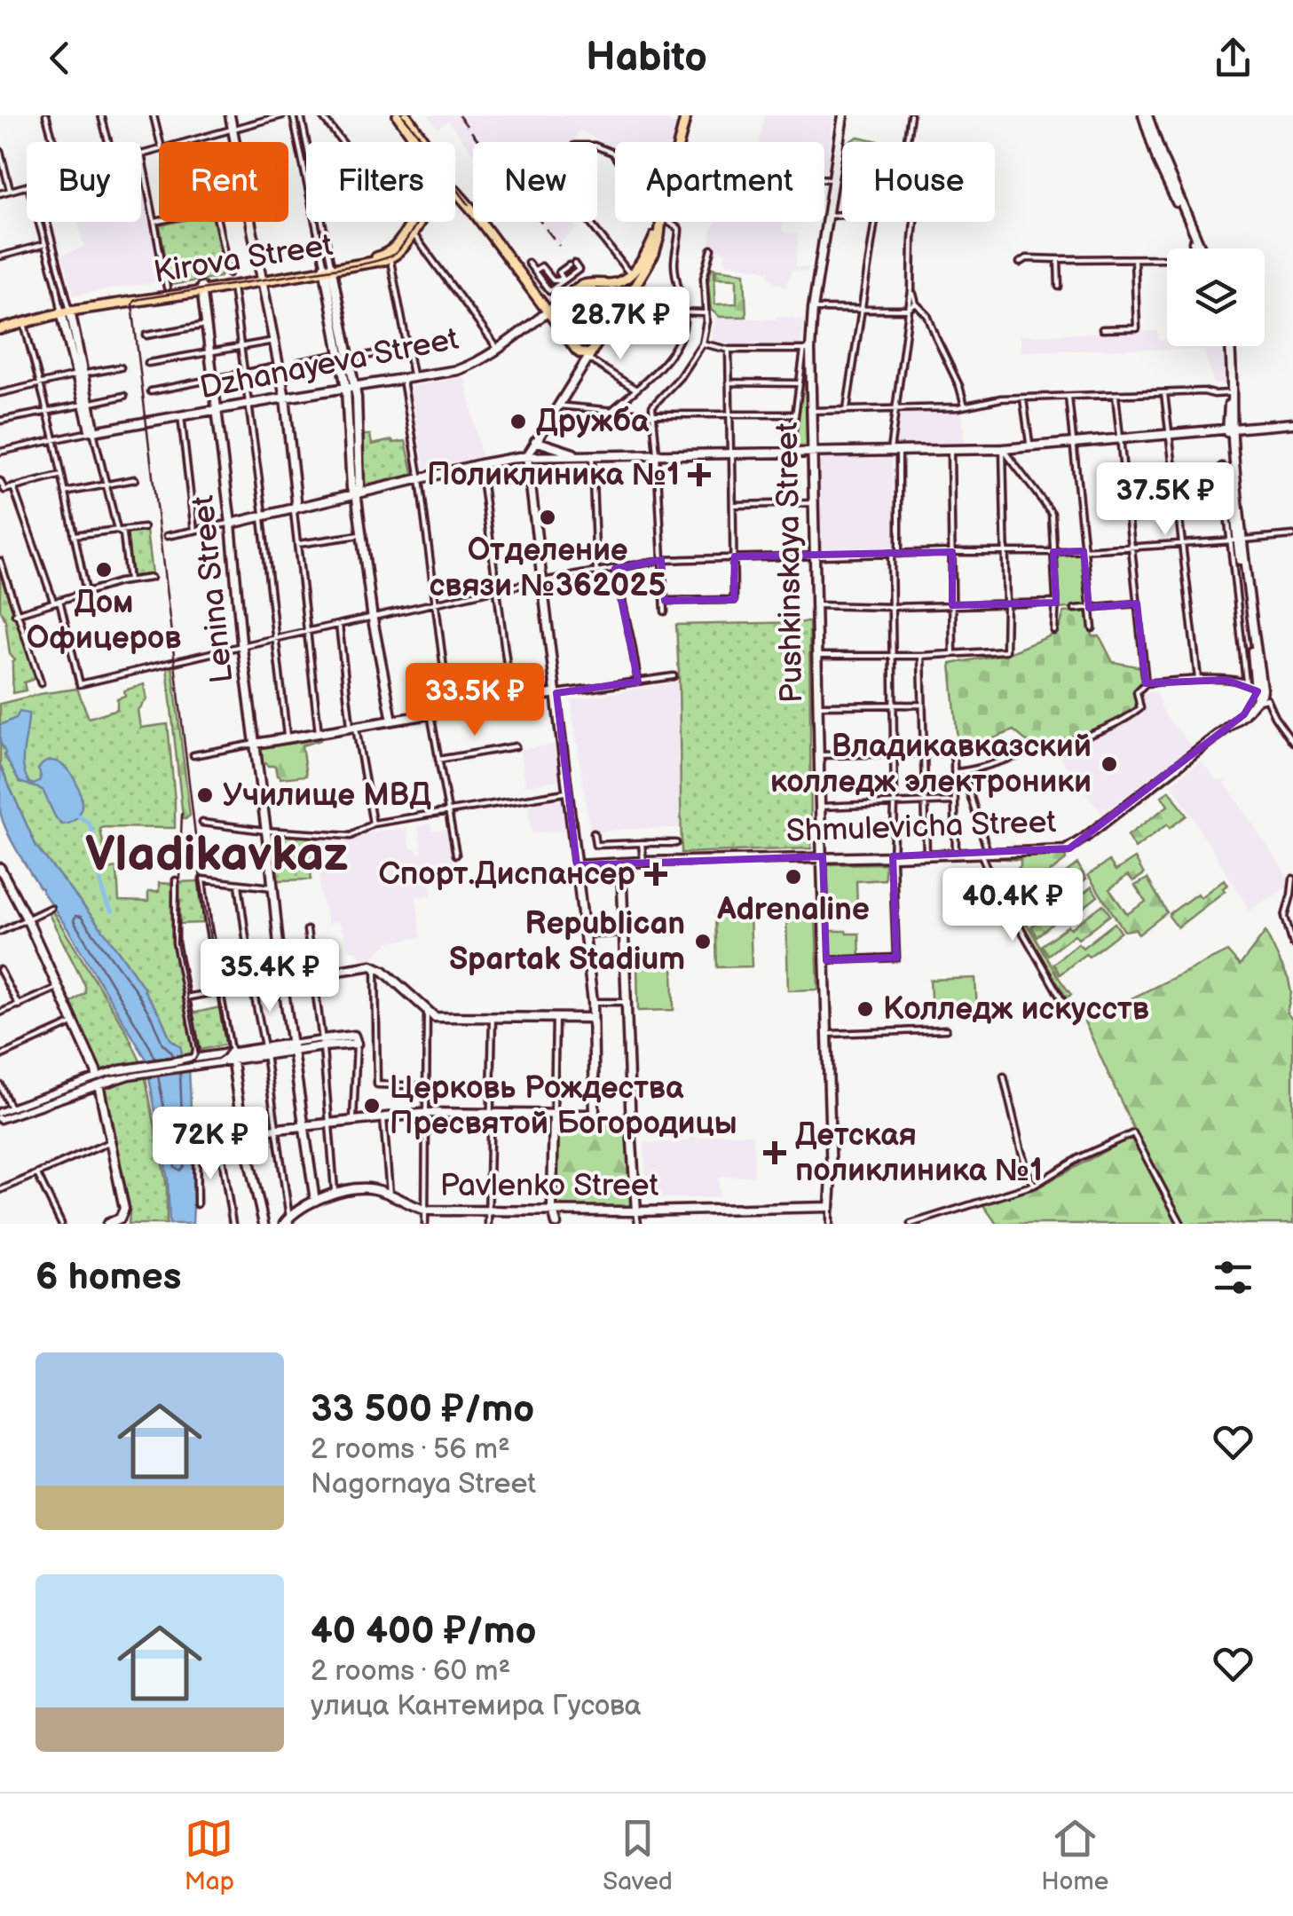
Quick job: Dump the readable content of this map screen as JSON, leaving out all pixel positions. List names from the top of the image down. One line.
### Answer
{"streets":{"main road":["Kirova Street","Dzhanayeva Street","Pushkinskaya Street","Lenina Street","Shmulevicha Street","Pavlenko Street"]},"crossings":[["Kirova Street","Lenina Street"],["Dzhanayeva Street","Lenina Street"],["Pushkinskaya Street","Shmulevicha Street"],["Pushkinskaya Street","Pavlenko Street"],["Lenina Street","Pavlenko Street"]],"districts":["Vladikavkaz"],"places":{"other":["Дружба","Отделение связи №362025","Дом Офицеров","Владикавказский колледж электроники","Училище МВД","Adrenaline","Republican Spartak Stadium","Колледж искусств","Церковь Рождества Пресвятой Богородицы"],"health":["Поликлиника №1","Спорт.Диспансер","Детская поликлиника №1"]},"page":{"header":"Habito","chip":["Buy","Rent","Filters","New","Apartment","House"],"price":["28.7K ₽","37.5K ₽","33.5K ₽","40.4K ₽","35.4K ₽","72K ₽"],"heading":"6 homes","list":[{"name":"33 500 ₽/mo","note":"2 rooms · 56 m² · Nagornaya Street"},{"name":"40 400 ₽/mo","note":"2 rooms · 60 m² · улица Кантемира Гусова"}],"tabs":["Map","Saved","Home"]}}
